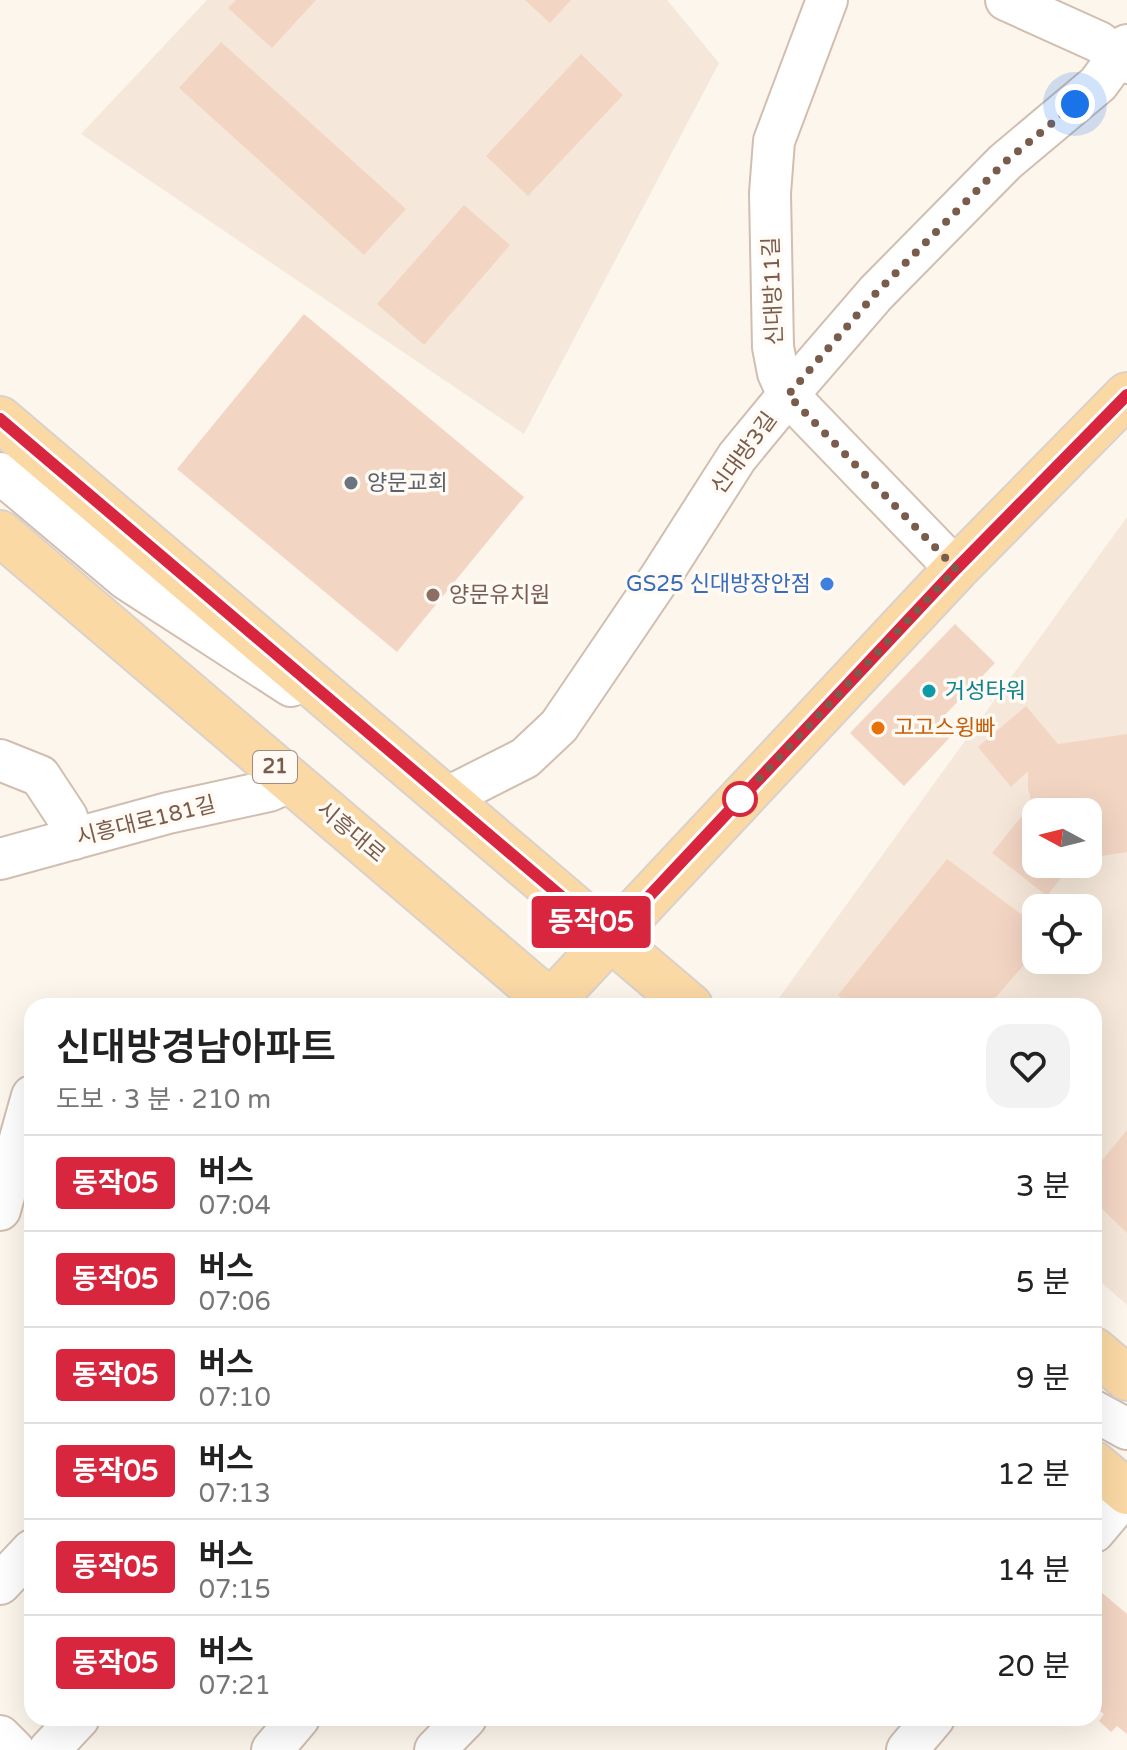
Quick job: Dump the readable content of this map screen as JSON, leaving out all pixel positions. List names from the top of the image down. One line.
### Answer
{"streets":{"main road":["21","시흥대로"],"street":["신대방11길","신대방3길","시흥대로181길"]},"crossings":[["신대방11길","신대방3길"],["시흥대로181길","시흥대로"]],"places":["양문교회","GS25 신대방장안점","양문유치원","거성타워","고고스윙빠"],"lines":["bus line 동작05"],"north":"left","page":{"on_map":"동작05","heading":["신대방경남아파트","도보 · 3 분 · 210 m"],"list":[{"mark":"동작05","name":"버스","note":"07:04","value":"3 분"},{"mark":"동작05","name":"버스","note":"07:06","value":"5 분"},{"mark":"동작05","name":"버스","note":"07:10","value":"9 분"},{"mark":"동작05","name":"버스","note":"07:13","value":"12 분"},{"mark":"동작05","name":"버스","note":"07:15","value":"14 분"},{"mark":"동작05","name":"버스","note":"07:21","value":"20 분"}]}}
